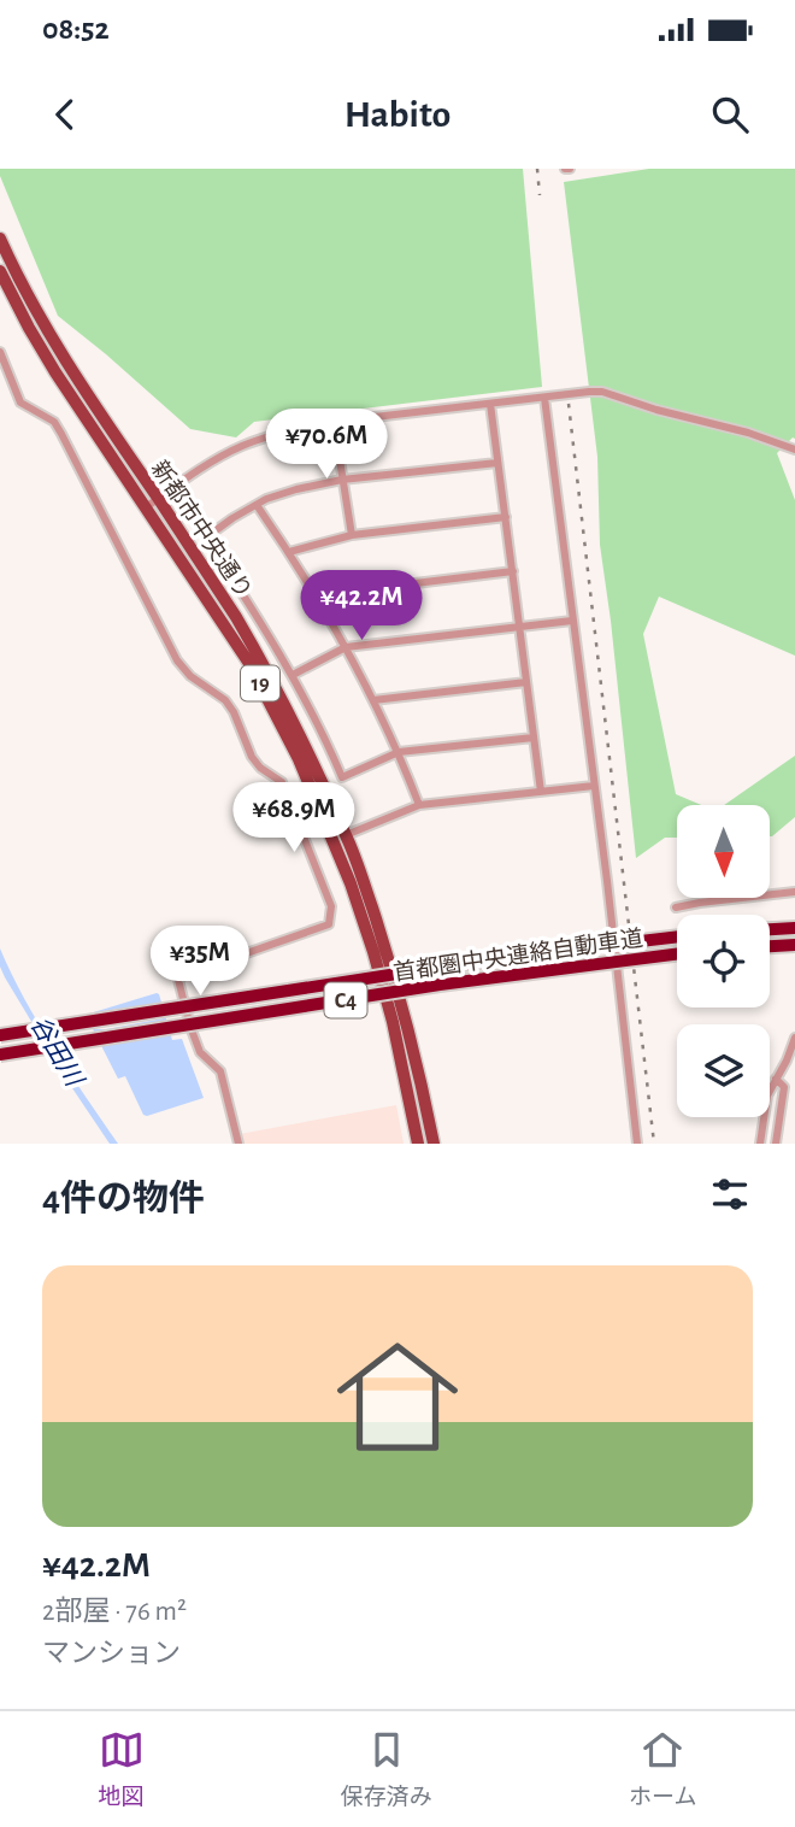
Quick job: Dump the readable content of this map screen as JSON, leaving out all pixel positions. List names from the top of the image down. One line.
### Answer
{"streets":{"highway":["首都圏中央連絡自動車道","C4"],"main road":["新都市中央通り","19"]},"water":["谷田川"],"north":"bottom","page":{"status":"08:52","header":"Habito","price":["¥70.6M","¥42.2M","¥68.9M","¥35M"],"heading":"4件の物件","list":[{"name":"¥42.2M","note":"2部屋 · 76 m² · マンション"}],"tabs":["地図","保存済み","ホーム"]}}
